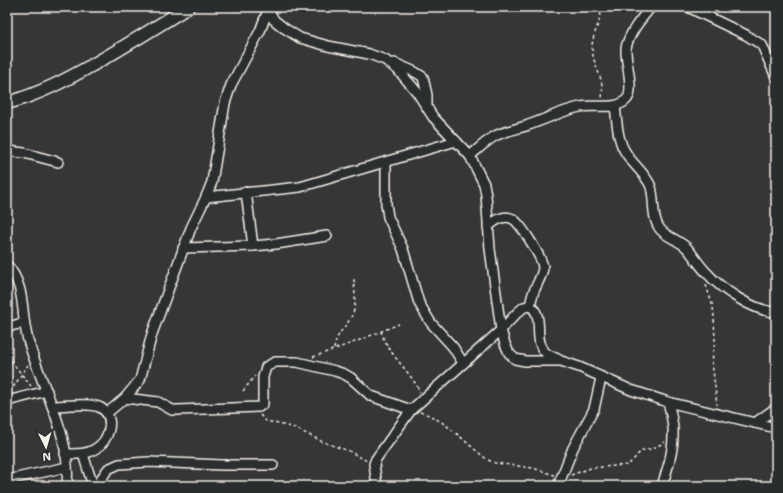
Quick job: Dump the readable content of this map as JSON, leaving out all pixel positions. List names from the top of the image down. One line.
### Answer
{"north":"bottom"}
